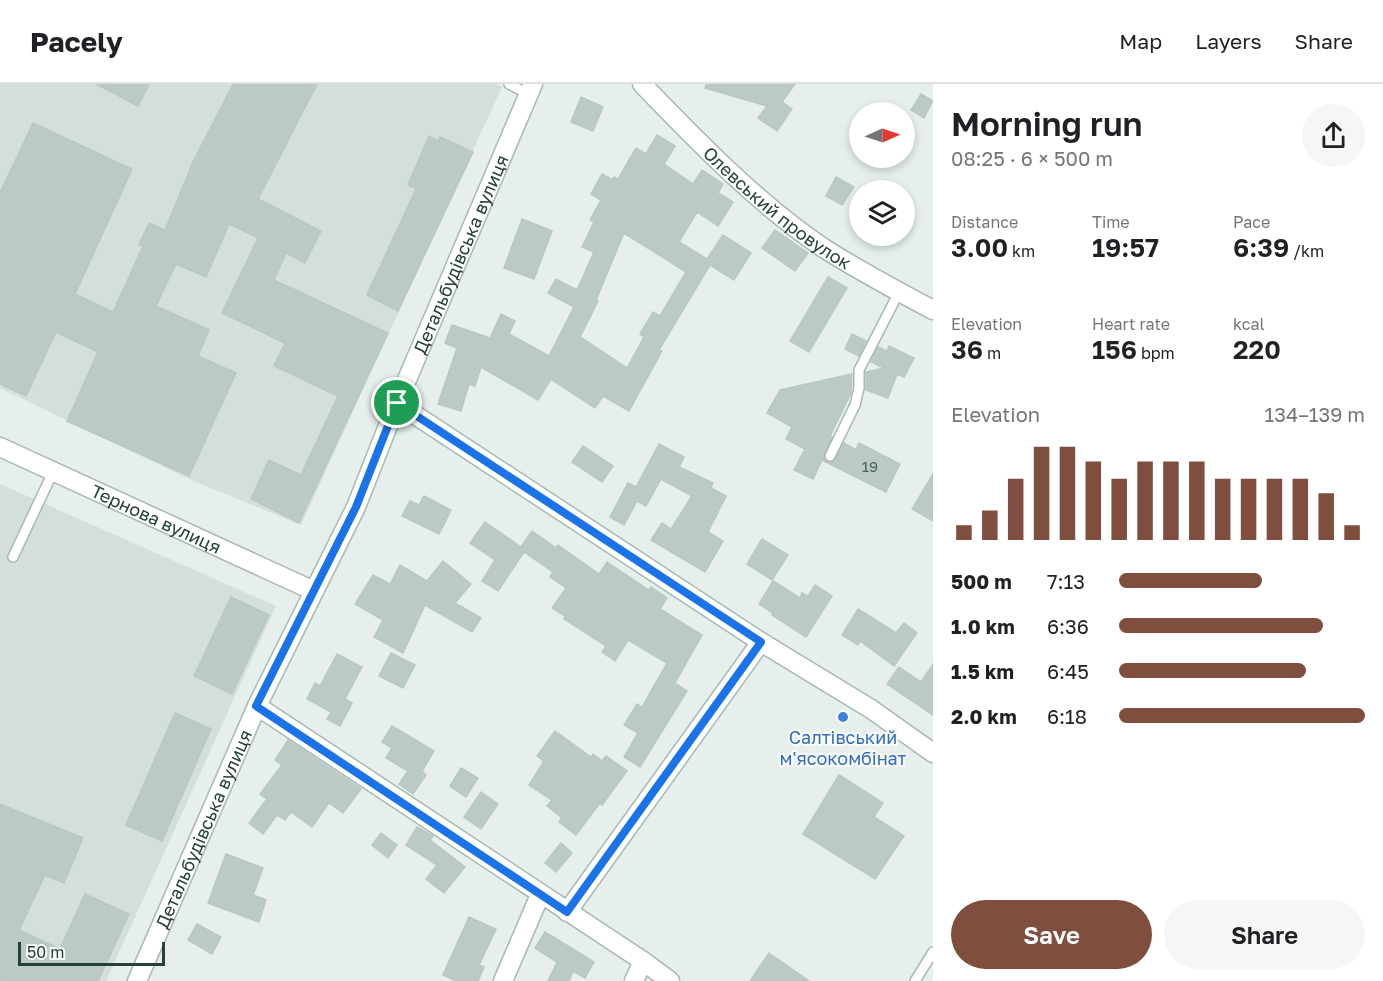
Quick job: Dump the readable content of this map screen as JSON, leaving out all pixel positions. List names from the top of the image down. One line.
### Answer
{"streets":{"street":["Олевський провулок","Детальбудівська вулиця","Тернова вулиця"]},"crossings":[["Детальбудівська вулиця","Тернова вулиця"]],"places":["Салтівський м'ясокомбінат"],"house_numbers":["19"],"scale_bar":"50 m","north":"right","page":{"header":"Pacely","nav":["Map","Layers","Share"],"heading":["Morning run","08:25 · 6 × 500 m"],"stats":[["Distance","3.00 km"],["Time","19:57"],["Pace","6:39 /km"],["Elevation","36 m"],["Heart rate","156 bpm"],["kcal","220"]],"chart":["Elevation","134–139 m"],"list":[{"name":"500 m","note":"7:13"},{"name":"1.0 km","note":"6:36"},{"name":"1.5 km","note":"6:45"},{"name":"2.0 km","note":"6:18"}],"buttons":["Save","Share"],"scale":"50 m"}}
